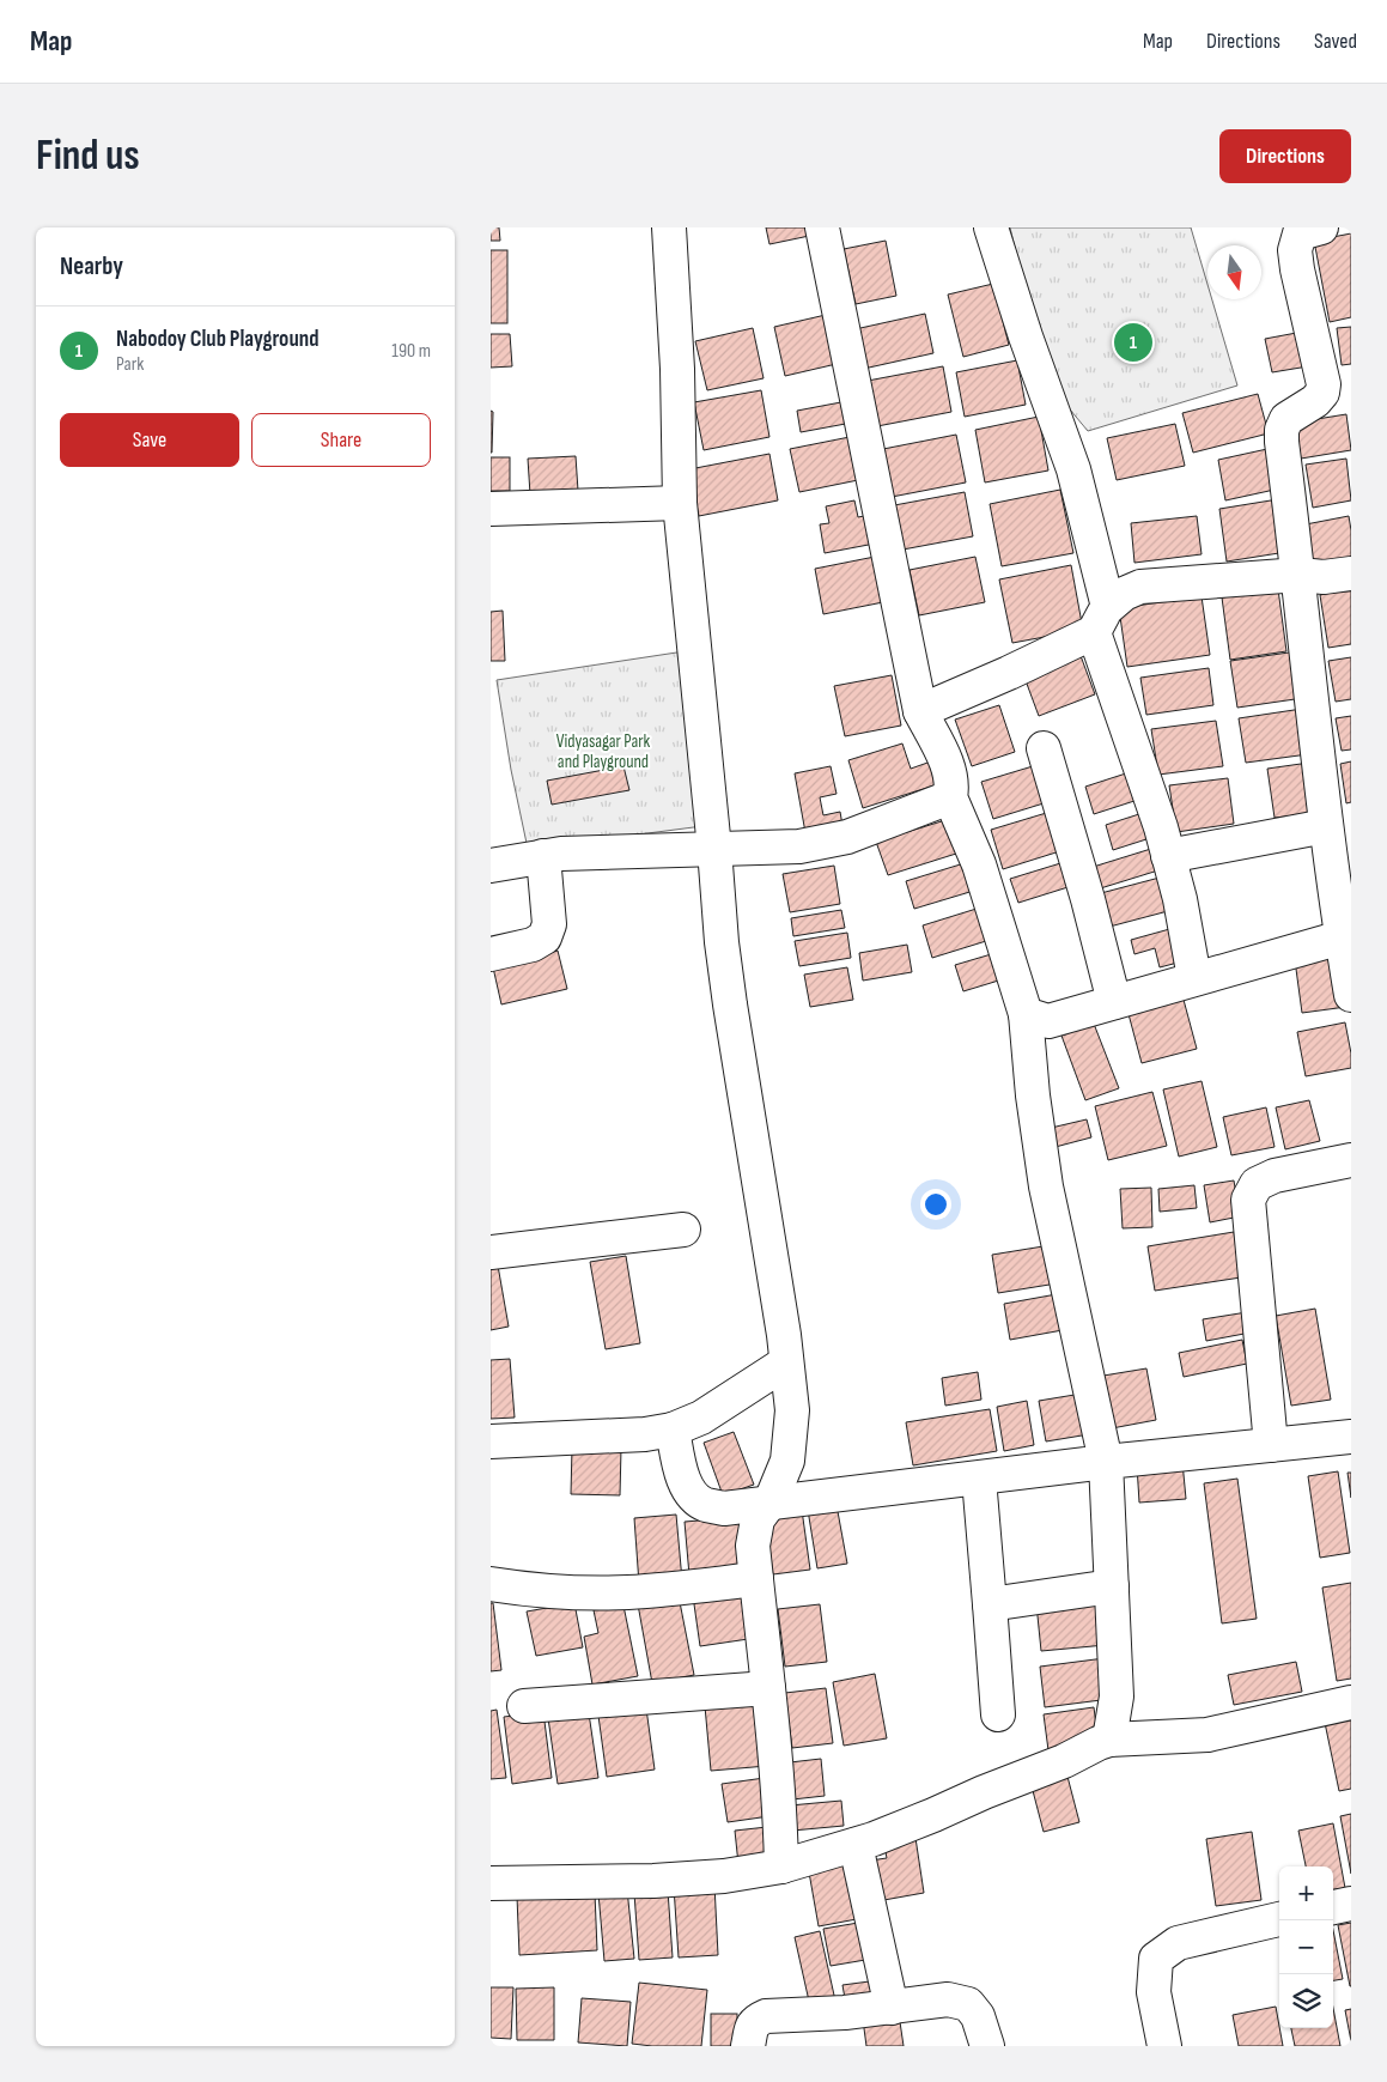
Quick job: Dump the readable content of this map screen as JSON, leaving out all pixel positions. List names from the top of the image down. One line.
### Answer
{"parks":["Vidyasagar Park and Playground"],"north":"bottom","page":{"header":"Map","nav":["Map","Directions","Saved"],"buttons":["Directions",["Save","Share"]],"title":"Find us","heading":"Nearby","list":[{"mark":"1","name":"Nabodoy Club Playground","note":"Park","value":"190 m"}],"pins":"1","map_buttons":["+","−"]}}
